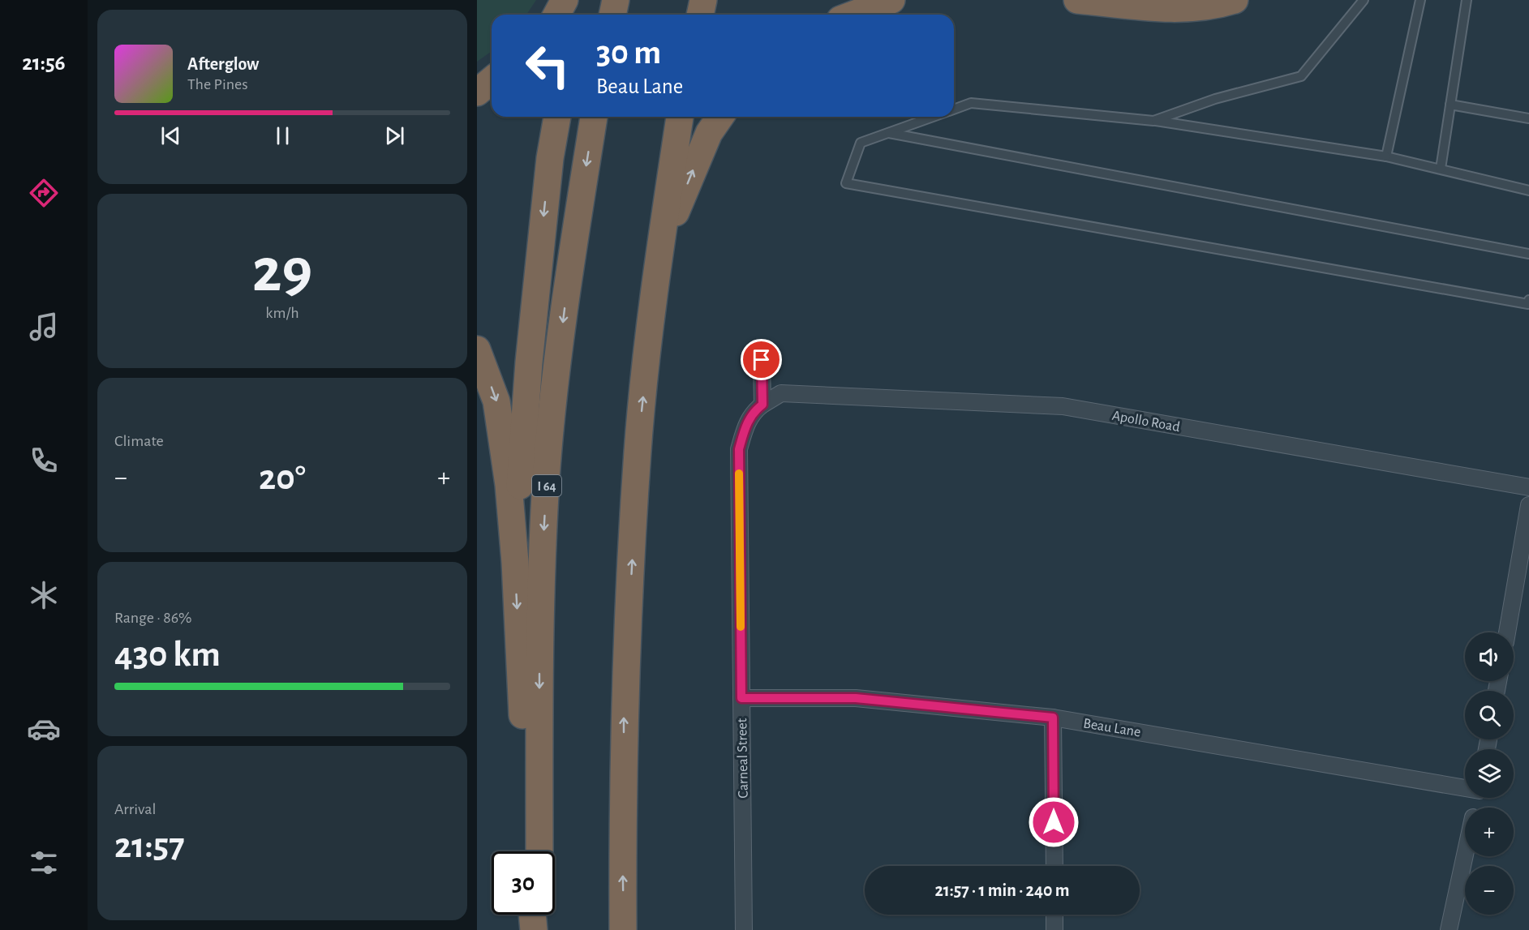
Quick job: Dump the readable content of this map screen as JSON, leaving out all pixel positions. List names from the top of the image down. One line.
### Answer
{"streets":{"highway":["I 64"],"street":["Apollo Road","Beau Lane","Carneal Street"]},"crossings":[["Apollo Road","Carneal Street"],["Beau Lane","Carneal Street"]],"page":{"tabs":"21:56","turn":["30 m","Beau Lane"],"song":["Afterglow","The Pines"],"tile":[["29","km/h"],"Climate",["Range · 86%","430 km"],["Arrival","21:57"]],"heat":["−","20°","+"],"map_buttons":["+","−"],"limit":"30","trip":"21:57 · 1 min · 240 m"}}
